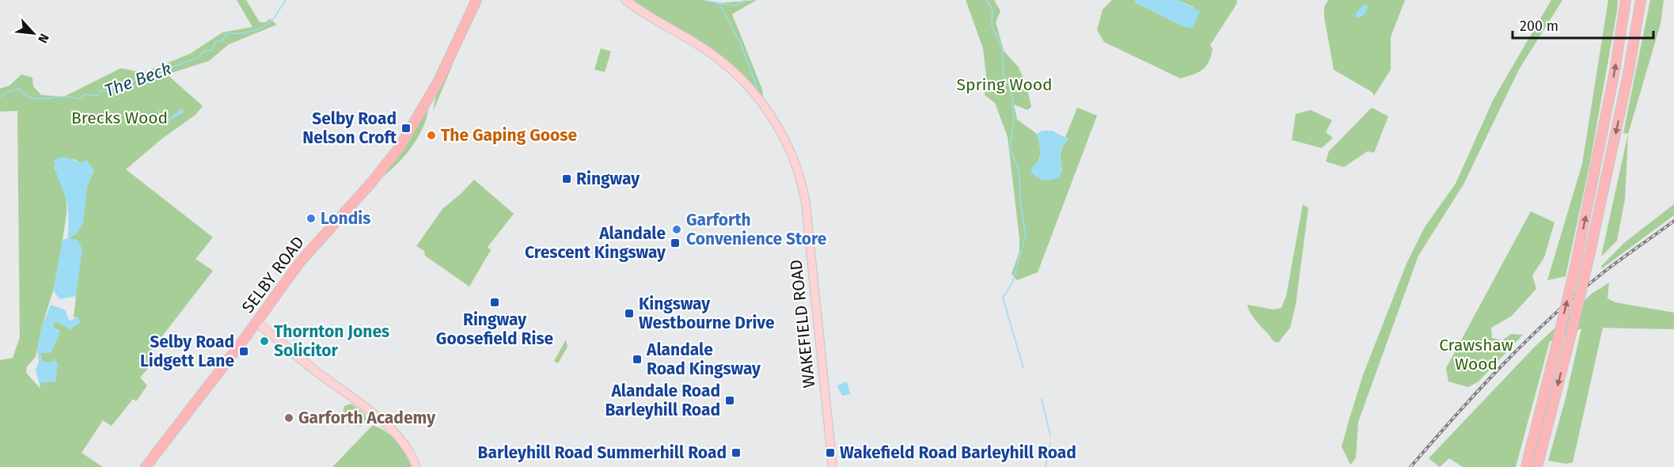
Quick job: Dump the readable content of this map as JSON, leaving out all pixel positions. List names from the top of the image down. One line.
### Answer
{"streets":{"highway":["SELBY ROAD"],"main road":["WAKEFIELD ROAD"]},"water":["The Beck"],"parks":["Spring Wood","Brecks Wood","Crawshaw Wood"],"places":{"transit":["Selby Road Nelson Croft","Ringway","Alandale Crescent Kingsway","Ringway Goosefield Rise","Kingsway Westbourne Drive","Selby Road Lidgett Lane","Alandale Road Kingsway","Alandale Road Barleyhill Road","Barleyhill Road Summerhill Road","Wakefield Road Barleyhill Road"],"other":["The Gaping Goose","Londis","Garforth Convenience Store","Thornton Jones Solicitor","Garforth Academy"]},"scale_bar":"200 m","north":"bottom right"}
